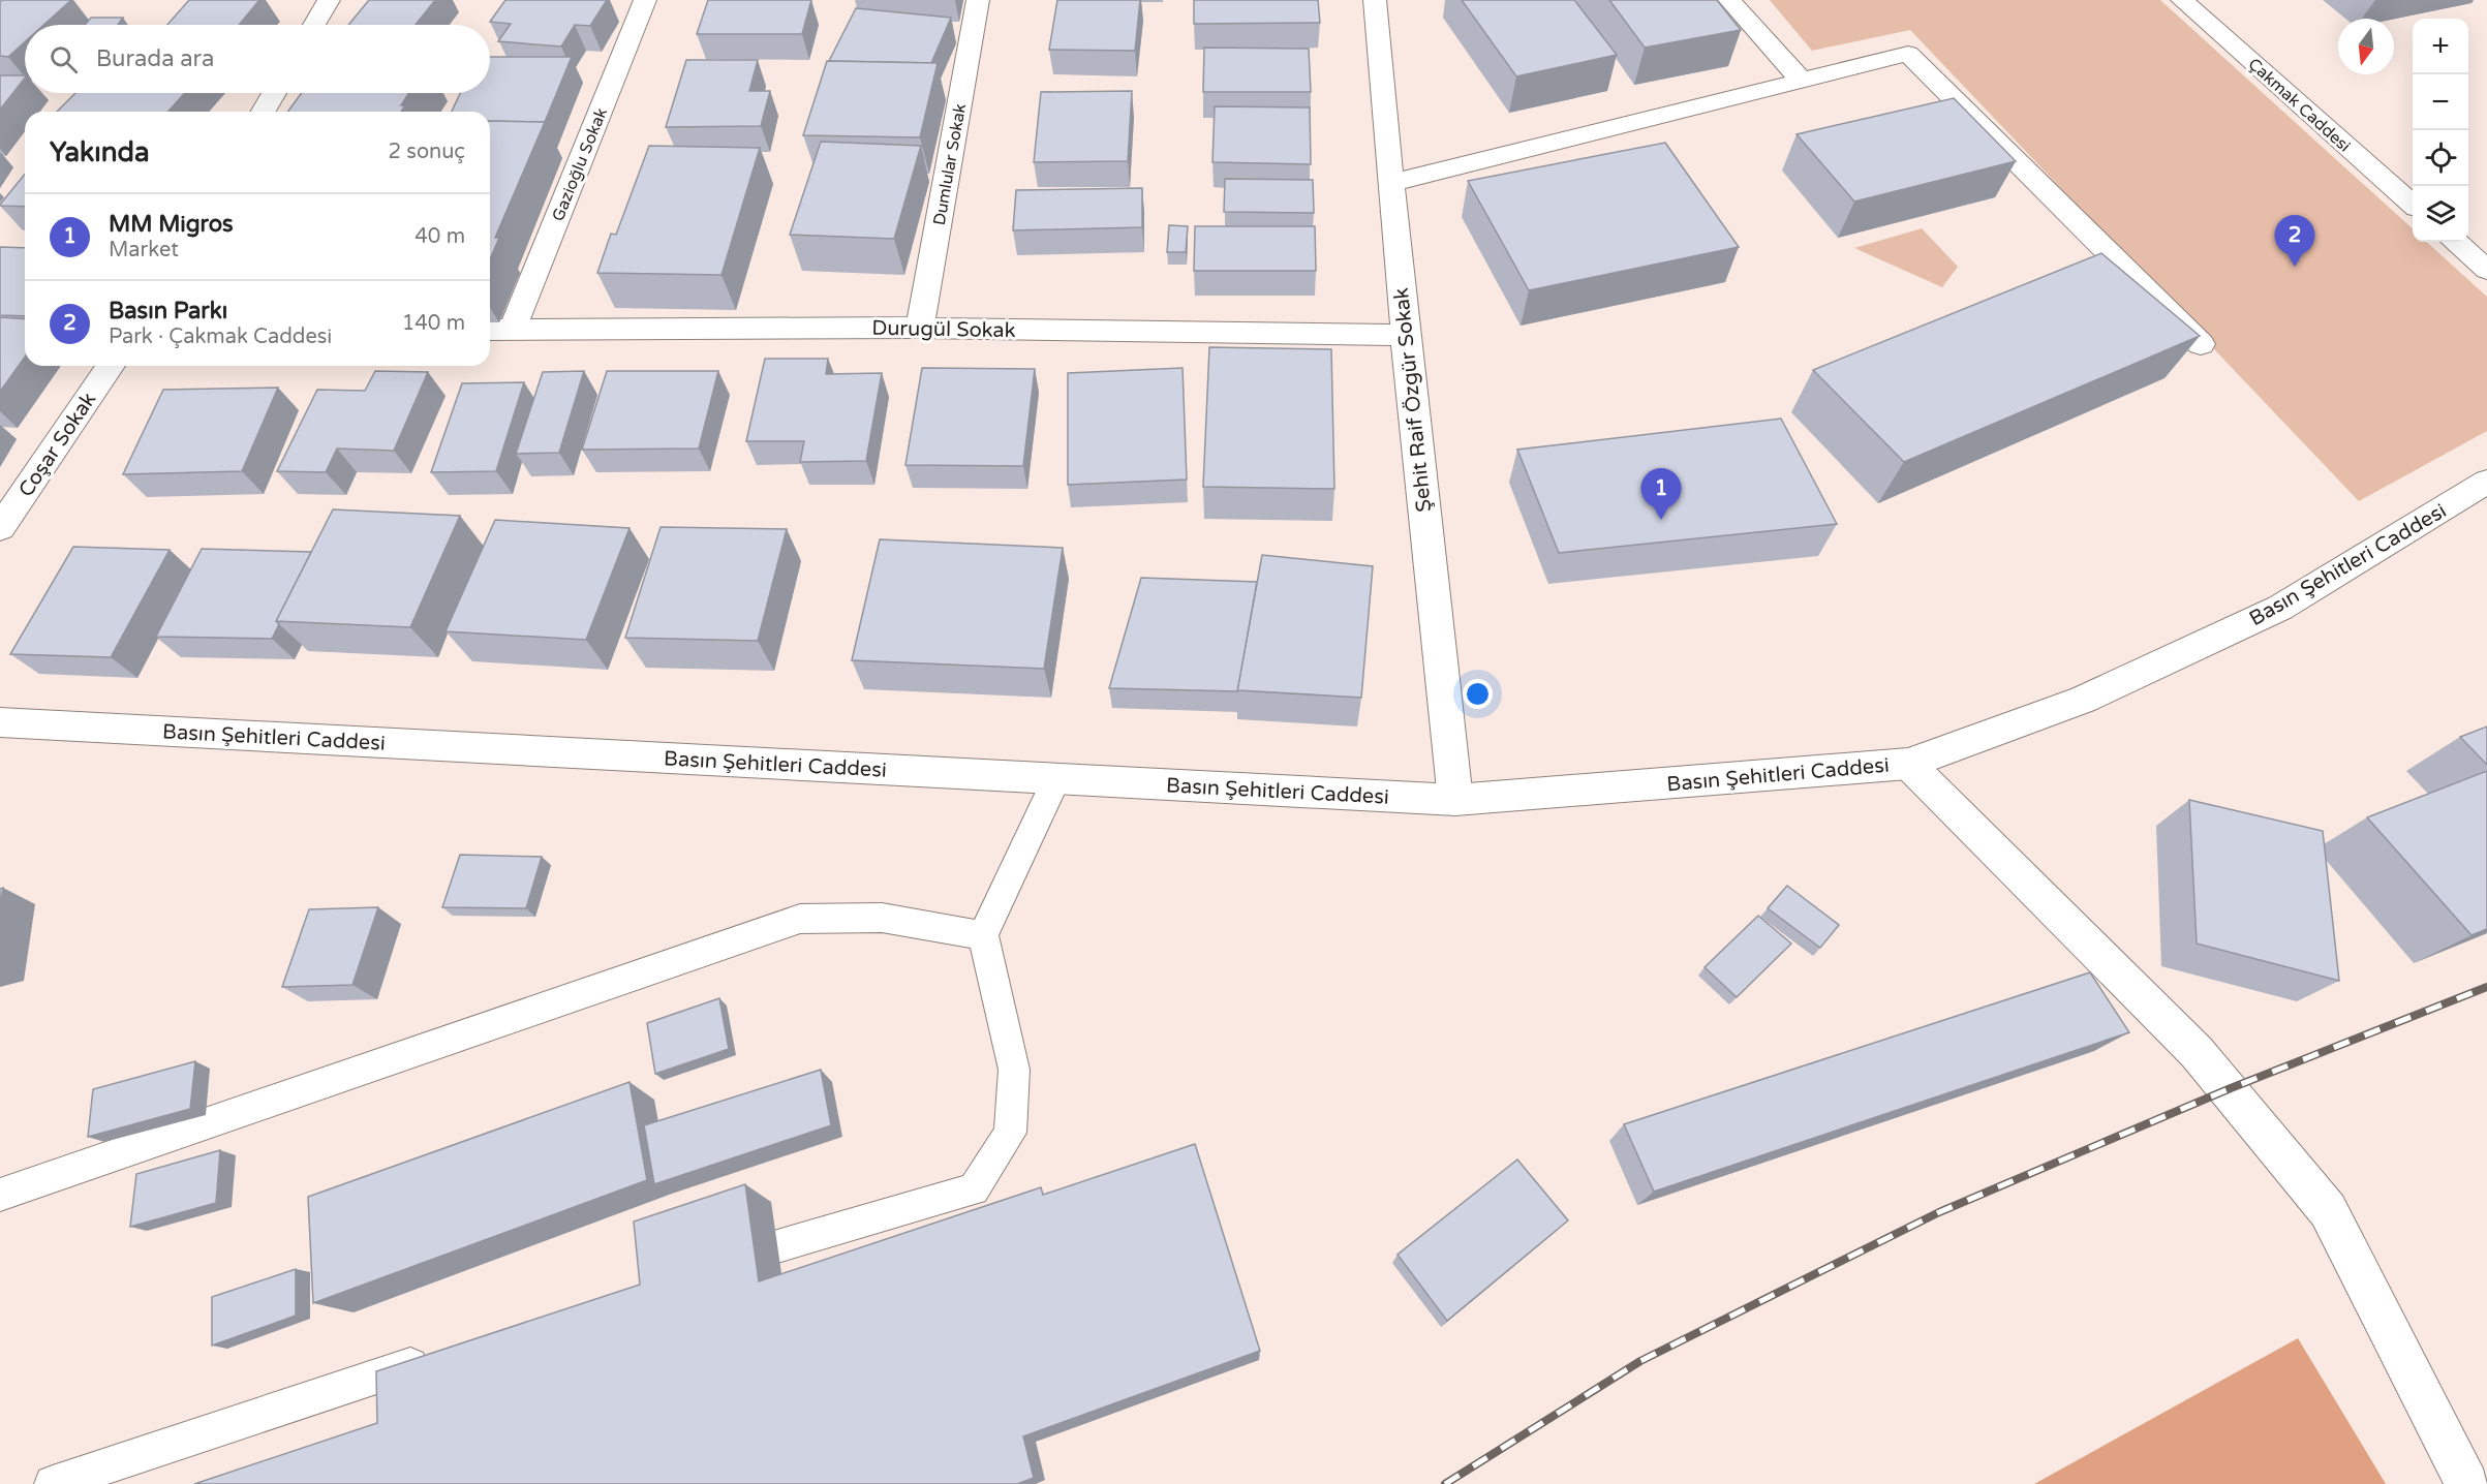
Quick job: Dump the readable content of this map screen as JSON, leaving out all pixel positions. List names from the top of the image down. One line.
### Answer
{"streets":{"street":["Çakmak Caddesi","Gazioğlu Sokak","Dumlular Sokak","Durugül Sokak","Şehit Raif Özgür Sokak","Coşar Sokak","Basın Şehitleri Caddesi"]},"crossings":[["Gazioğlu Sokak","Durugül Sokak"],["Dumlular Sokak","Durugül Sokak"],["Durugül Sokak","Şehit Raif Özgür Sokak"],["Şehit Raif Özgür Sokak","Basın Şehitleri Caddesi"]],"north":"bottom","page":{"map_buttons":["+","−"],"search":"Burada ara","heading":["Yakında","2 sonuç"],"list":[{"mark":"1","name":"MM Migros","note":"Market","value":"40 m"},{"mark":"2","name":"Basın Parkı","note":"Park · Çakmak Caddesi","value":"140 m"}],"pins":["2","1"]}}
